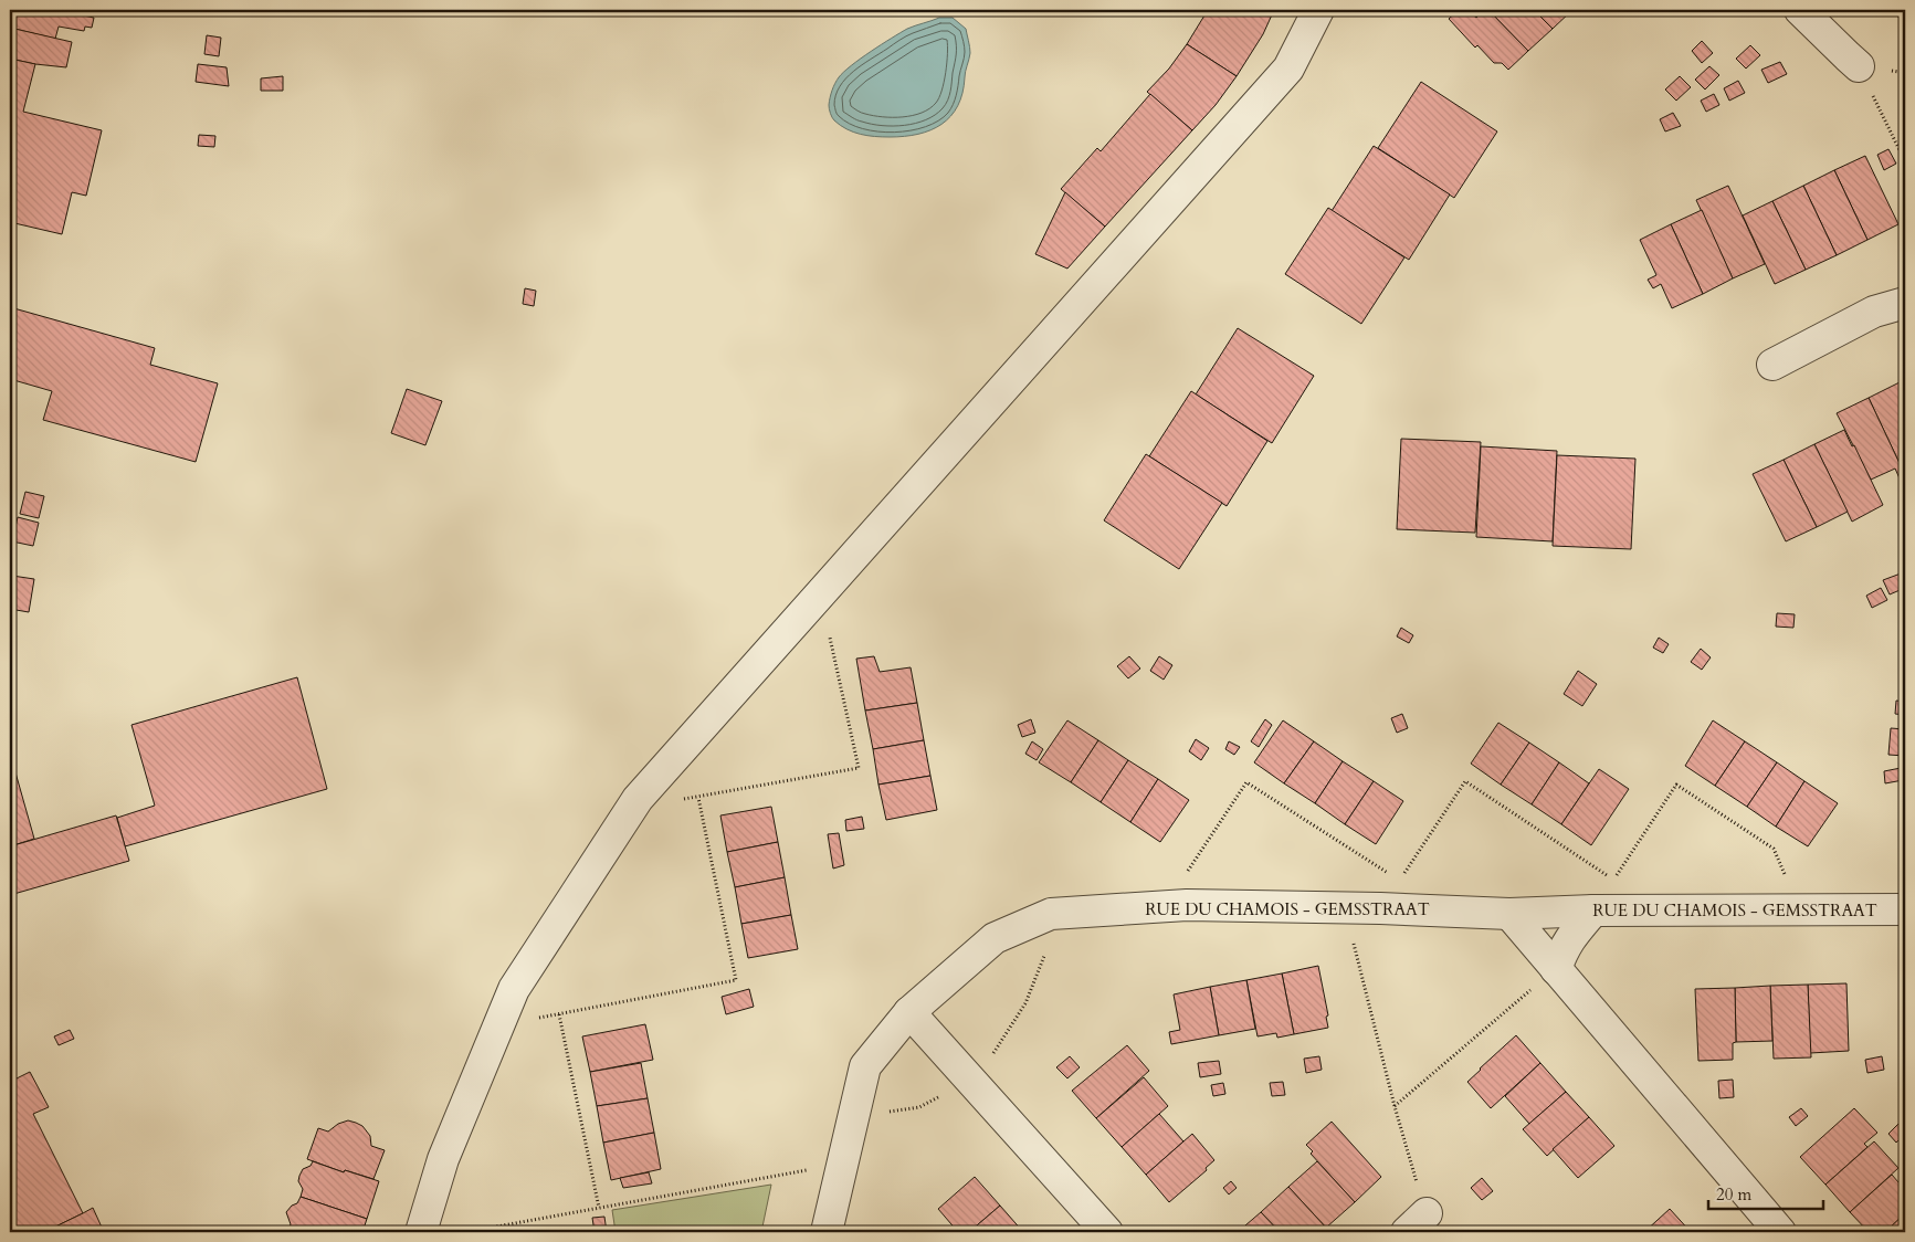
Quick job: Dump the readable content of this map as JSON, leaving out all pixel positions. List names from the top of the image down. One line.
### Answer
{"streets":{"street":["RUE DU CHAMOIS - GEMSSTRAAT"]},"scale_bar":"20 m"}
